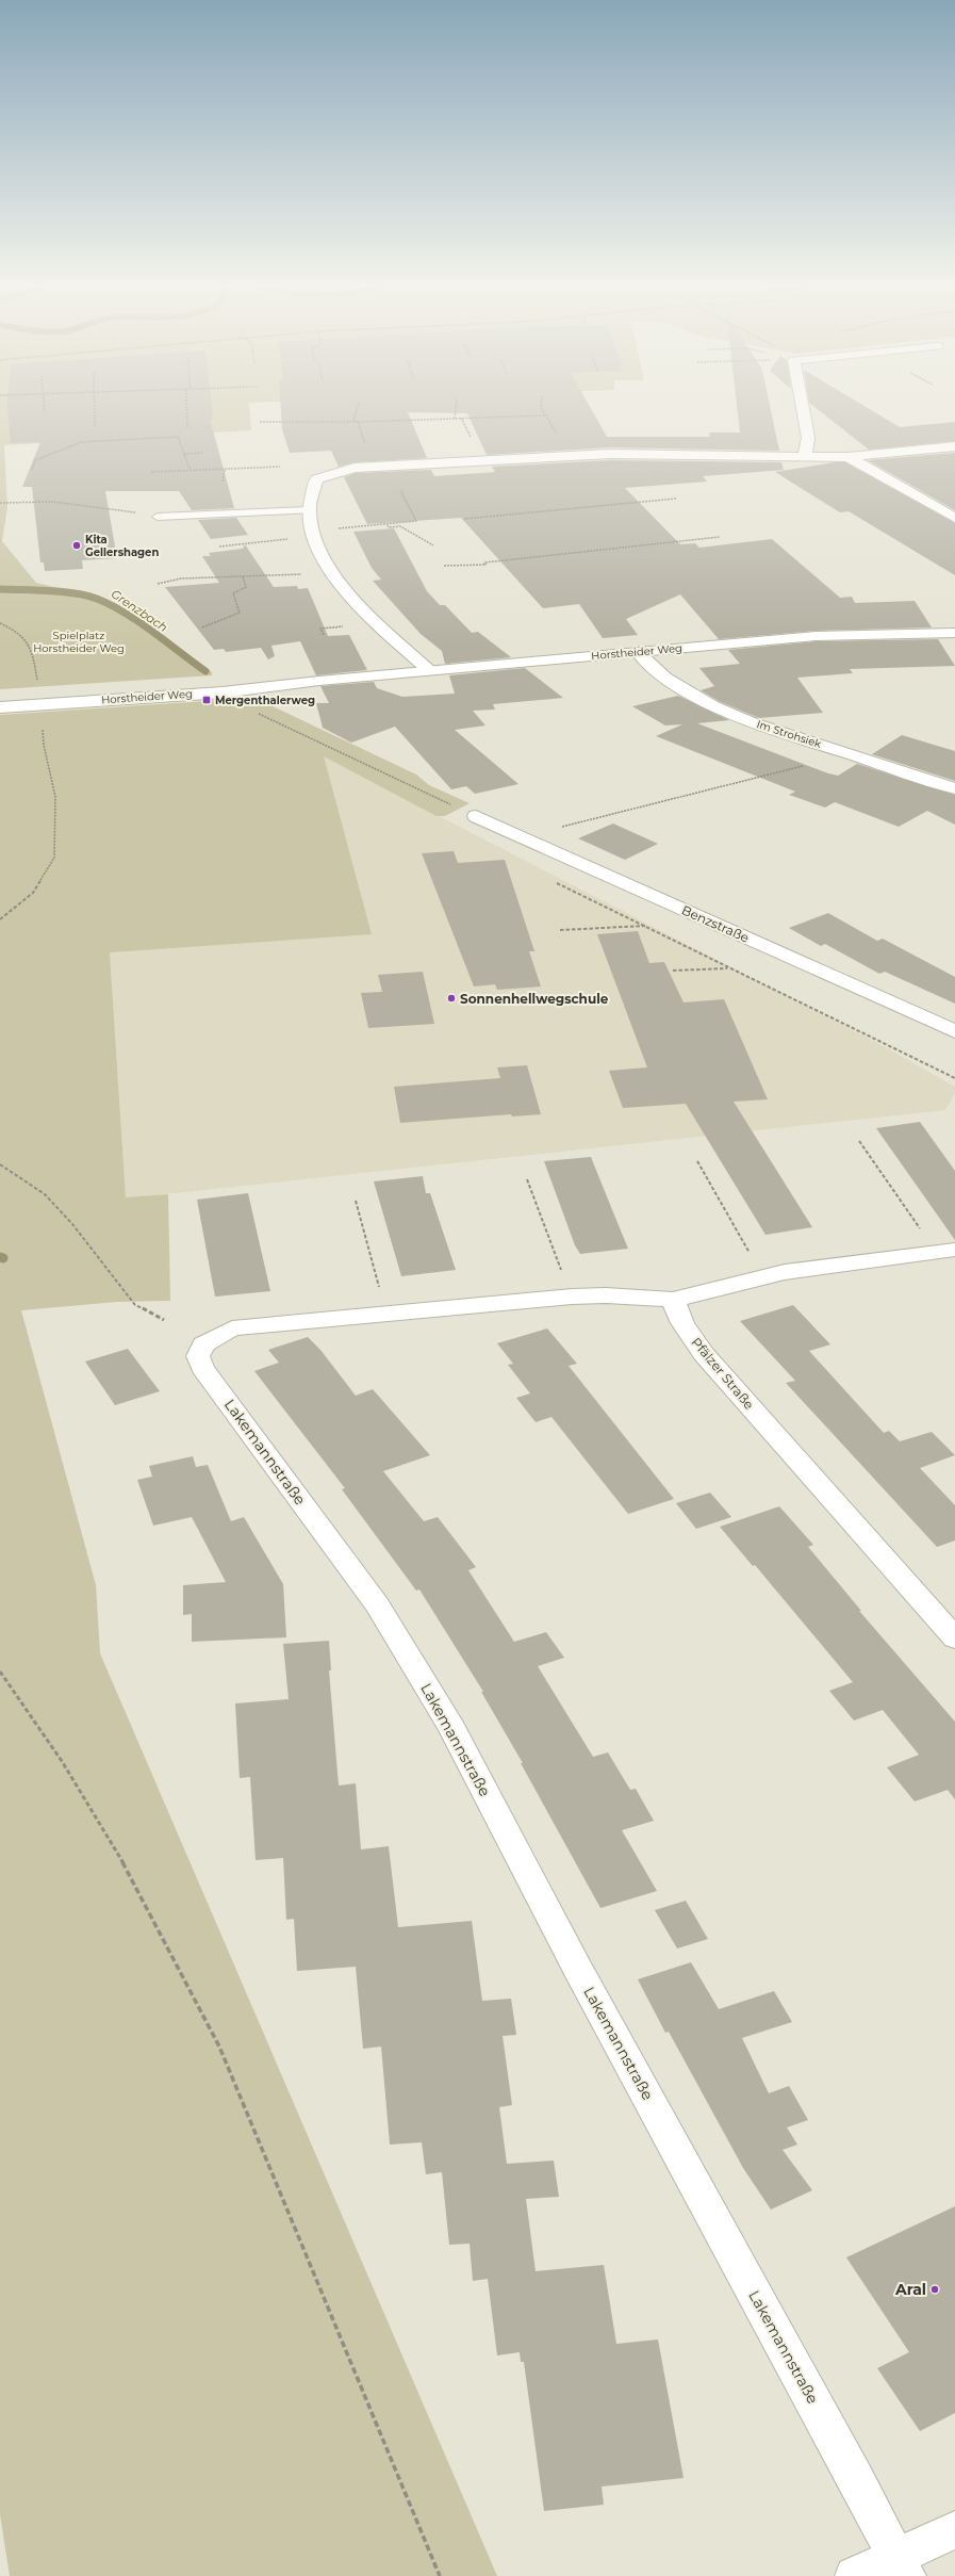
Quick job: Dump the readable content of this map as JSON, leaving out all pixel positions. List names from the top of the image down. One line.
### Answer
{"streets":{"street":["Horstheider Weg","Im Strohsiek","Benzstraße","Pfälzer Straße","Lakemannstraße"]},"crossings":[["Horstheider Weg","Im Strohsiek"],["Pfälzer Straße","Lakemannstraße"]],"water":["Grenzbach"],"parks":["Spielplatz Horstheider Weg"],"places":{"other":["Kita Gellershagen","Sonnenhellwegschule","Aral"],"transit":["Mergenthalerweg"]}}
